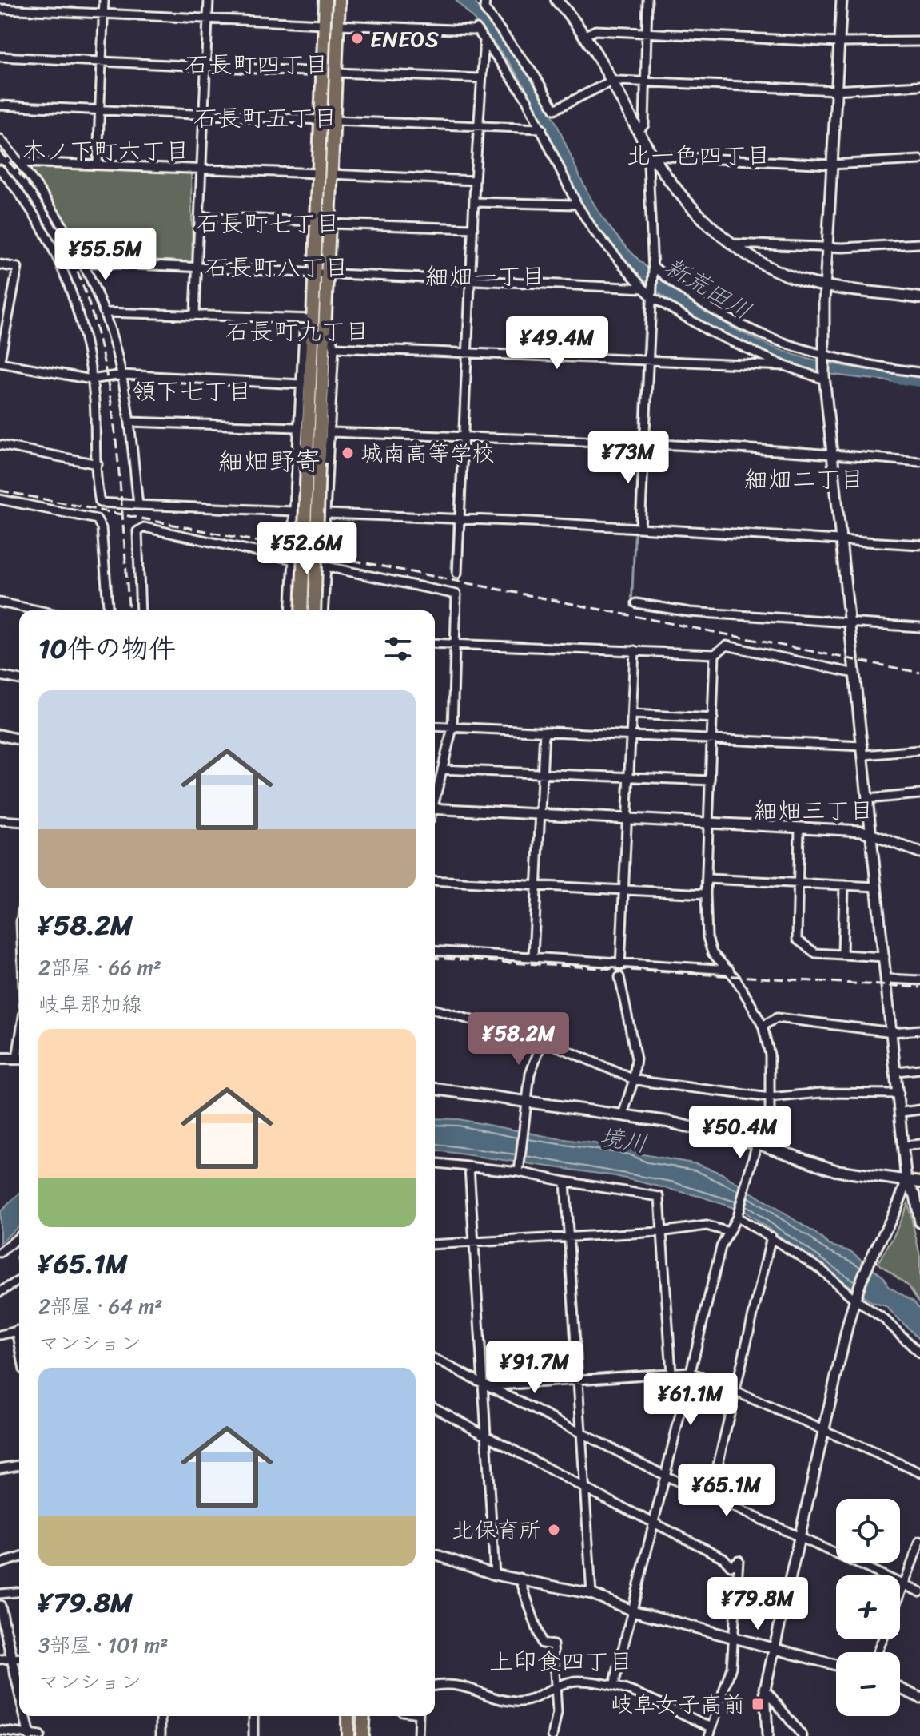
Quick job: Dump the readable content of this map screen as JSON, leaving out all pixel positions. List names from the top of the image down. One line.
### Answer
{"districts":["石長町四丁目","石長町五丁目","木ノ下町六丁目","北一色四丁目","石長町七丁目","石長町八丁目","細畑一丁目","石長町九丁目","領下七丁目","細畑野寄","細畑二丁目","細畑三丁目","上印食四丁目"],"water":["新荒田川","境川"],"places":{"other":["ENEOS","城南高等学校","北保育所"],"transit":["岐阜女子高前"]},"page":{"price":["¥55.5M","¥49.4M","¥73M","¥52.6M","¥58.2M","¥50.4M","¥91.7M","¥61.1M","¥65.1M","¥79.8M"],"heading":"10件の物件","list":[{"name":"¥58.2M","note":"2部屋 · 66 m² · 岐阜那加線"},{"name":"¥65.1M","note":"2部屋 · 64 m² · マンション"},{"name":"¥79.8M","note":"3部屋 · 101 m² · マンション"}],"map_buttons":["+","−"]}}
